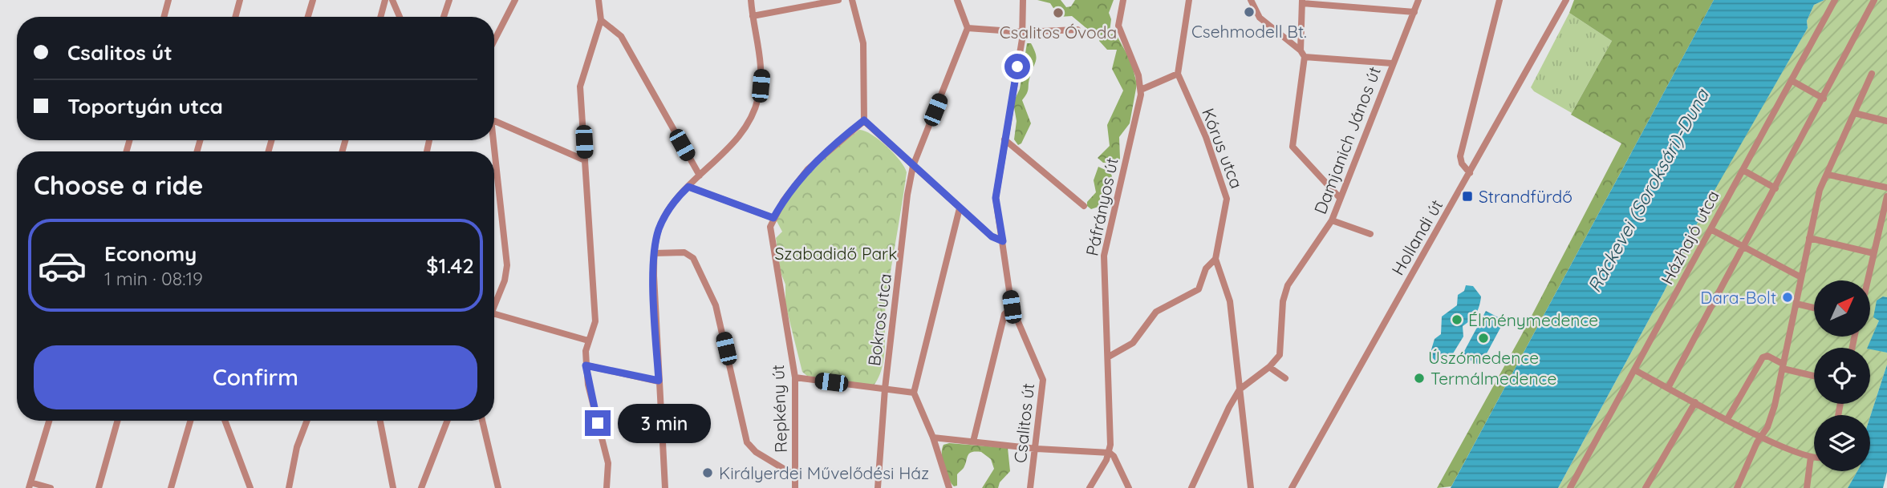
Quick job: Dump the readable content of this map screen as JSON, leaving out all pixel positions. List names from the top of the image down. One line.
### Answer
{"streets":{"street":["Damjanich János út","Kórus utca","Páfrányos út","Hollandi út","Házhajó utca","Bokros utca","Repkény út","Csalitos út"]},"crossings":[["Kórus utca","Páfrányos út"]],"water":["Ráckevei (Soroksári)-Duna"],"parks":["Szabadidő Park"],"places":{"other":["Csehmodell Bt.","Csalitos Óvoda","Dara-Bolt","Élménymedence","Úszómedence","Termálmedence","Királyerdei Művelődési Ház"],"transit":["Strandfürdő"]},"north":"top right","page":{"banner":["Csalitos út","Toportyán utca"],"heading":"Choose a ride","list":[{"name":"Economy","note":"1 min · 08:19","value":"$1.42"}],"buttons":"Confirm","bubble":"3 min"}}
